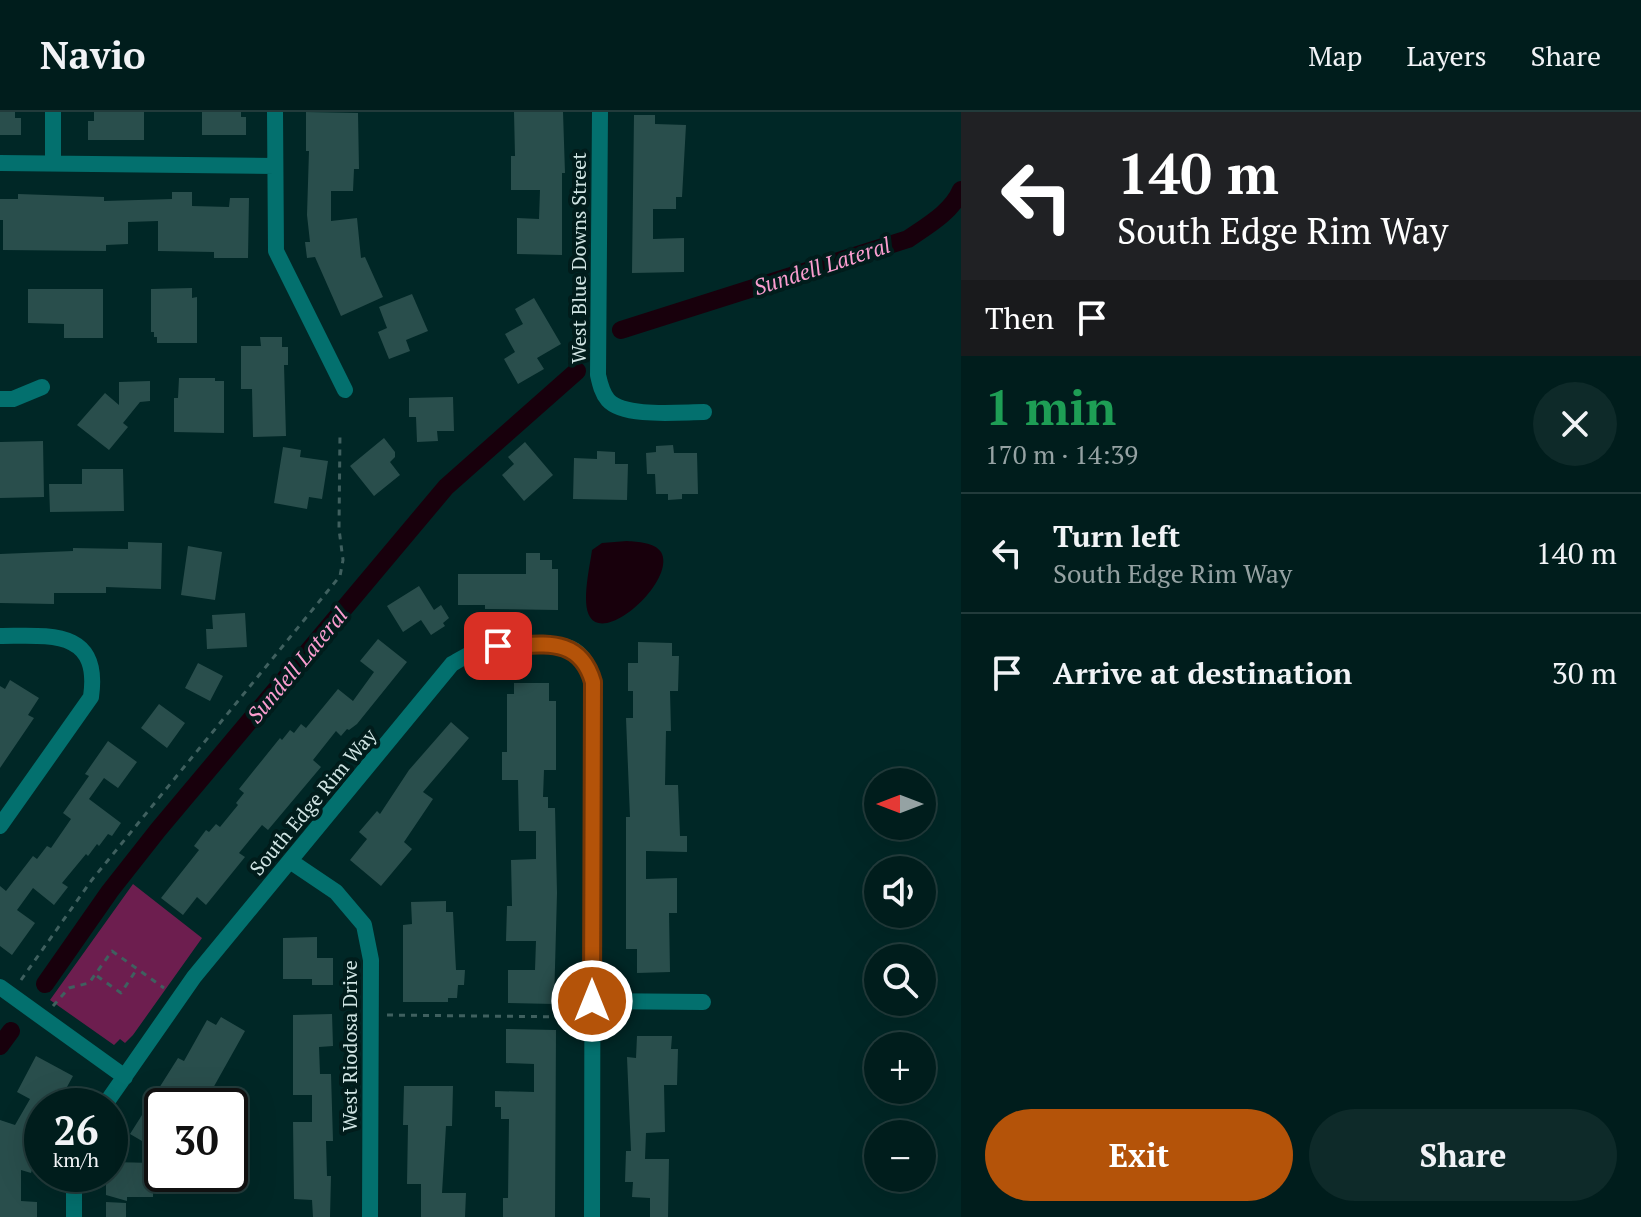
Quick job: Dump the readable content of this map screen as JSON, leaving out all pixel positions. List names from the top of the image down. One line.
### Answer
{"streets":{"street":["West Blue Downs Street","South Edge Rim Way","West Riodosa Drive"]},"crossings":[["South Edge Rim Way","West Riodosa Drive"]],"water":["Sundell Lateral"],"north":"left","page":{"header":"Navio","nav":["Map","Layers","Share"],"turn":["140 m","South Edge Rim Way"],"then":"Then","heading":["1 min","170 m · 14:39"],"list":[{"name":"Turn left","note":"South Edge Rim Way","value":"140 m"},{"name":"Arrive at destination","value":"30 m"}],"map_buttons":["+","−"],"speed":"26 km/h","limit":"30","buttons":["Exit","Share"]}}
